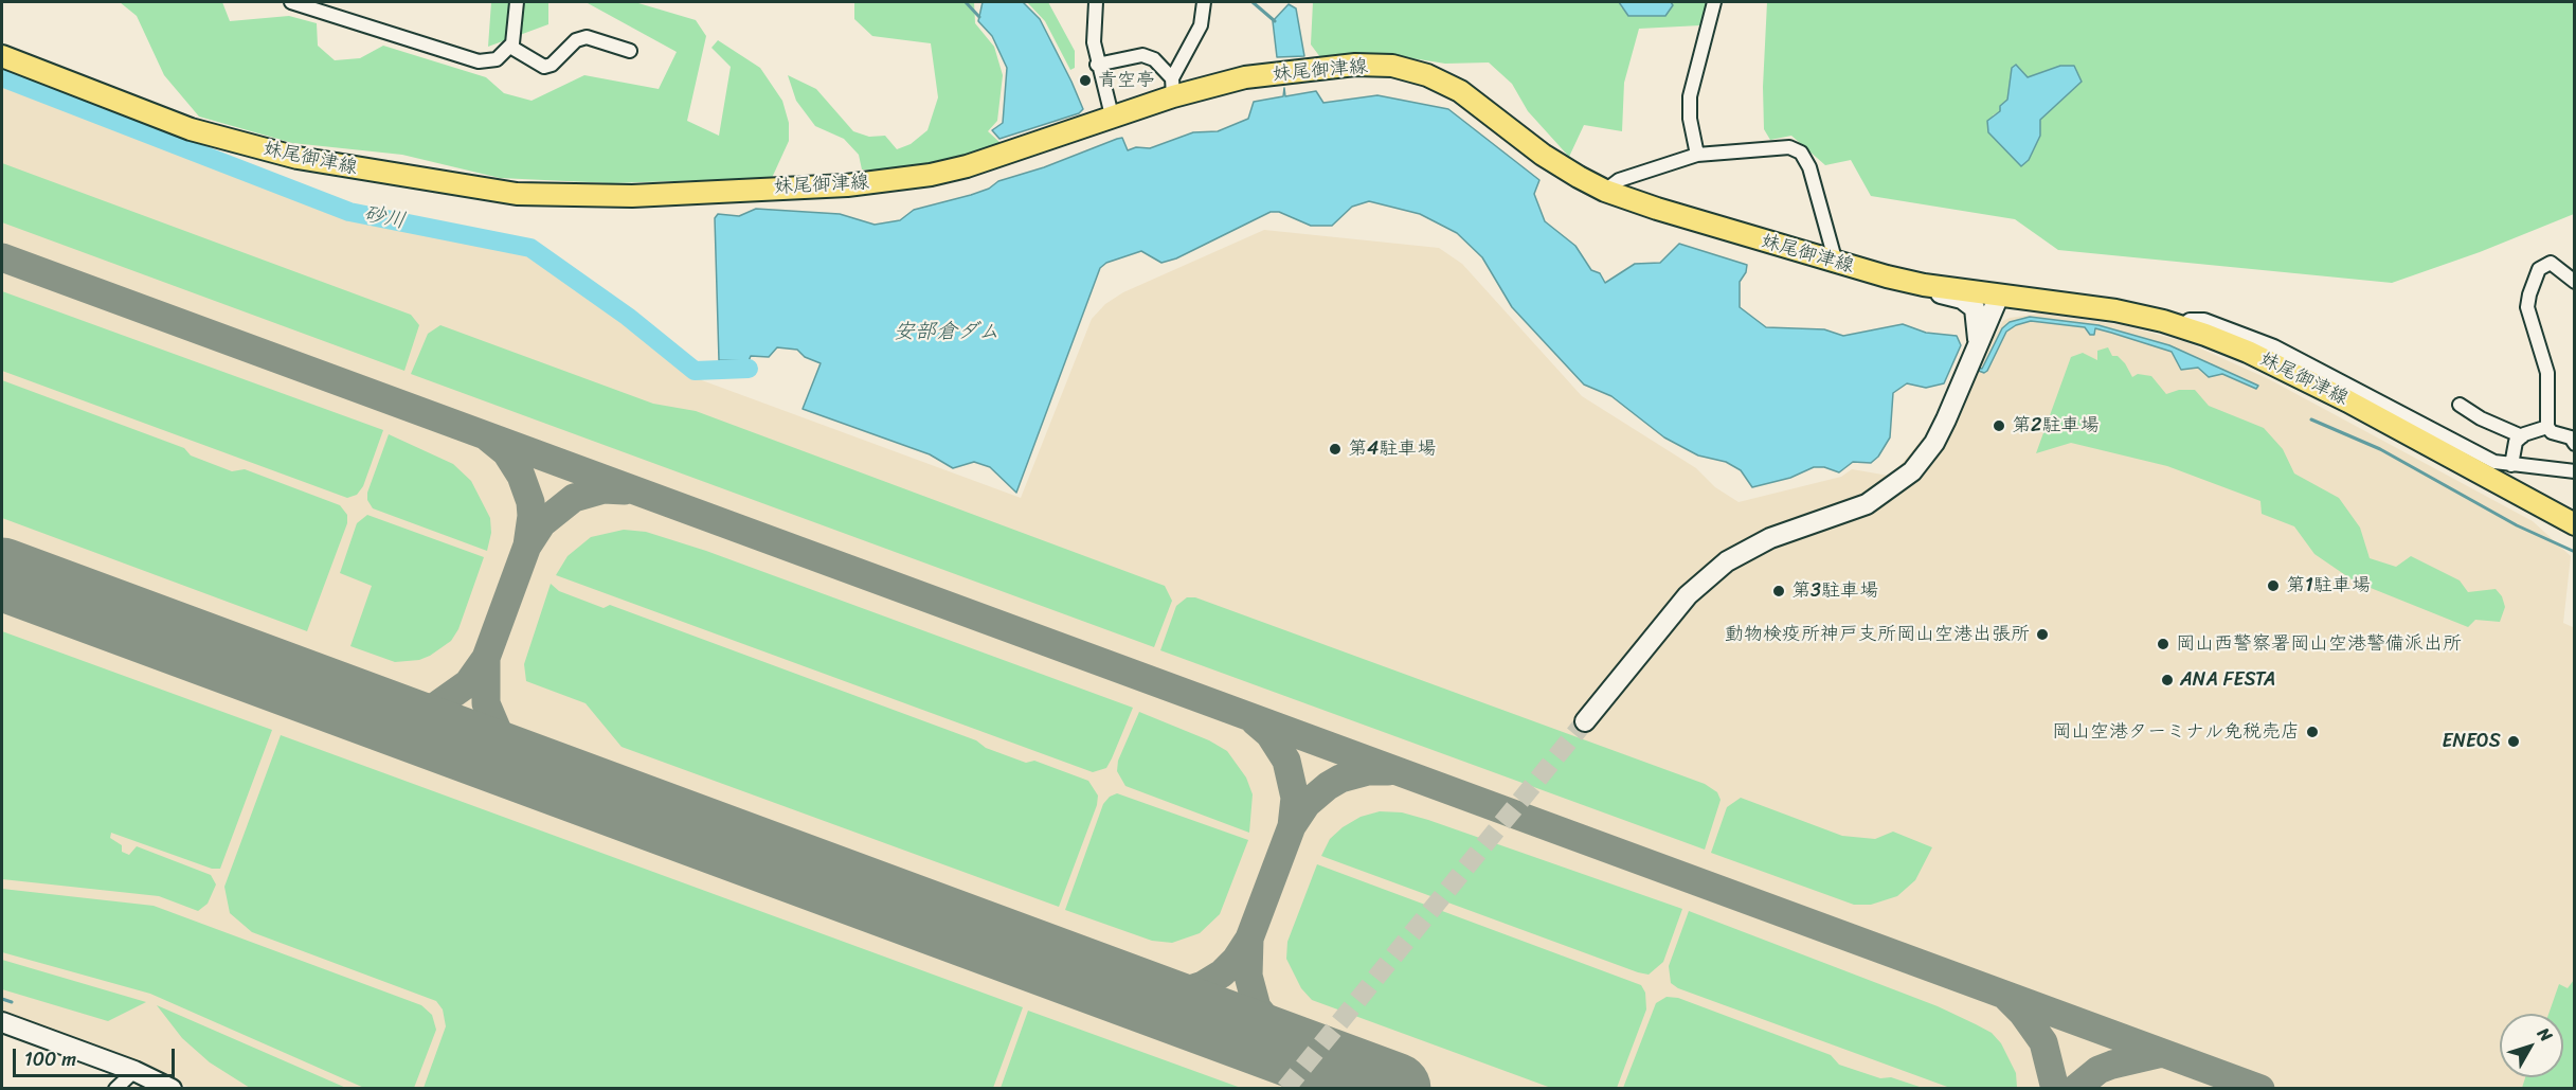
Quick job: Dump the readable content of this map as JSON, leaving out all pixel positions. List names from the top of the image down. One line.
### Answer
{"streets":{"main road":["妹尾御津線"]},"water":["砂川","安部倉ダム"],"places":["青空亭","第2駐車場","第4駐車場","第1駐車場","第3駐車場","動物検疫所神戸支所岡山空港出張所","岡山西警察署岡山空港警備派出所","ANA FESTA","岡山空港ターミナル免税売店","ENEOS"],"scale_bar":"100 m","north":"top right"}
